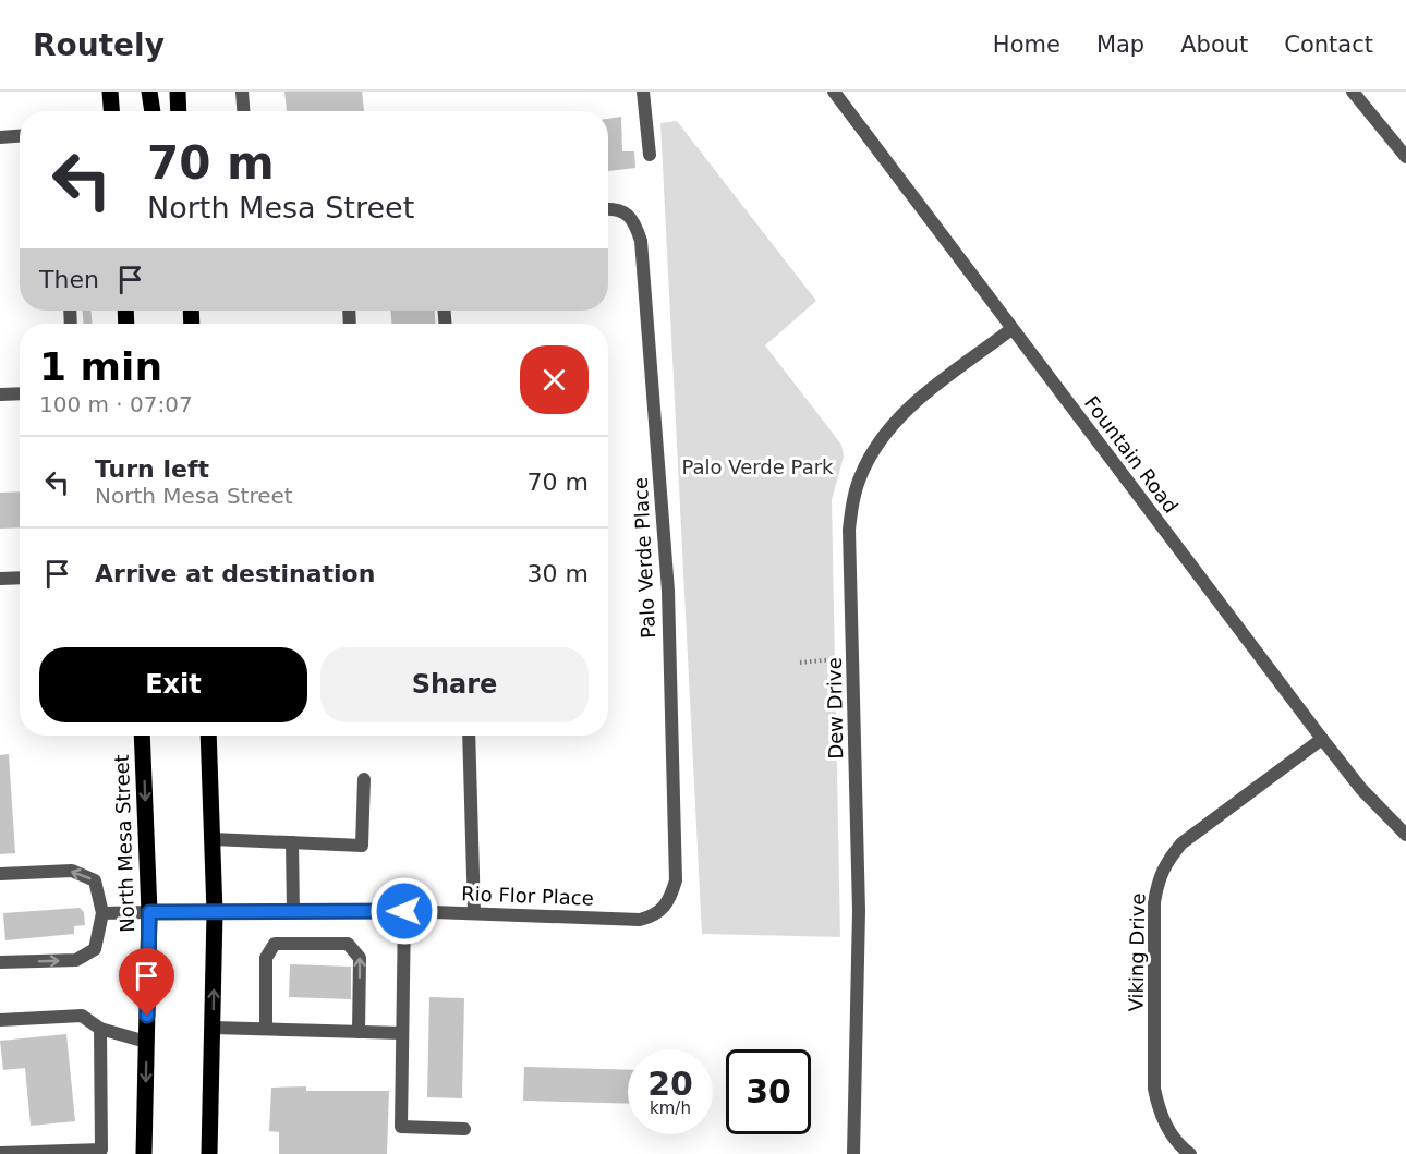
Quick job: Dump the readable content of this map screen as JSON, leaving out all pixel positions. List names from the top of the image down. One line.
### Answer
{"streets":{"main road":["North Mesa Street"],"street":["Fountain Road","Palo Verde Place","Dew Drive","Rio Flor Place","Viking Drive"]},"crossings":[["Fountain Road","Dew Drive"],["Fountain Road","Viking Drive"],["Palo Verde Place","Rio Flor Place"],["North Mesa Street","Rio Flor Place"]],"parks":["Palo Verde Park"],"page":{"header":"Routely","nav":["Home","Map","About","Contact"],"turn":["70 m","North Mesa Street"],"then":"Then","heading":["1 min","100 m · 07:07"],"list":[{"name":"Turn left","note":"North Mesa Street","value":"70 m"},{"name":"Arrive at destination","value":"30 m"}],"buttons":["Exit","Share"],"speed":"20 km/h","limit":"30"}}
